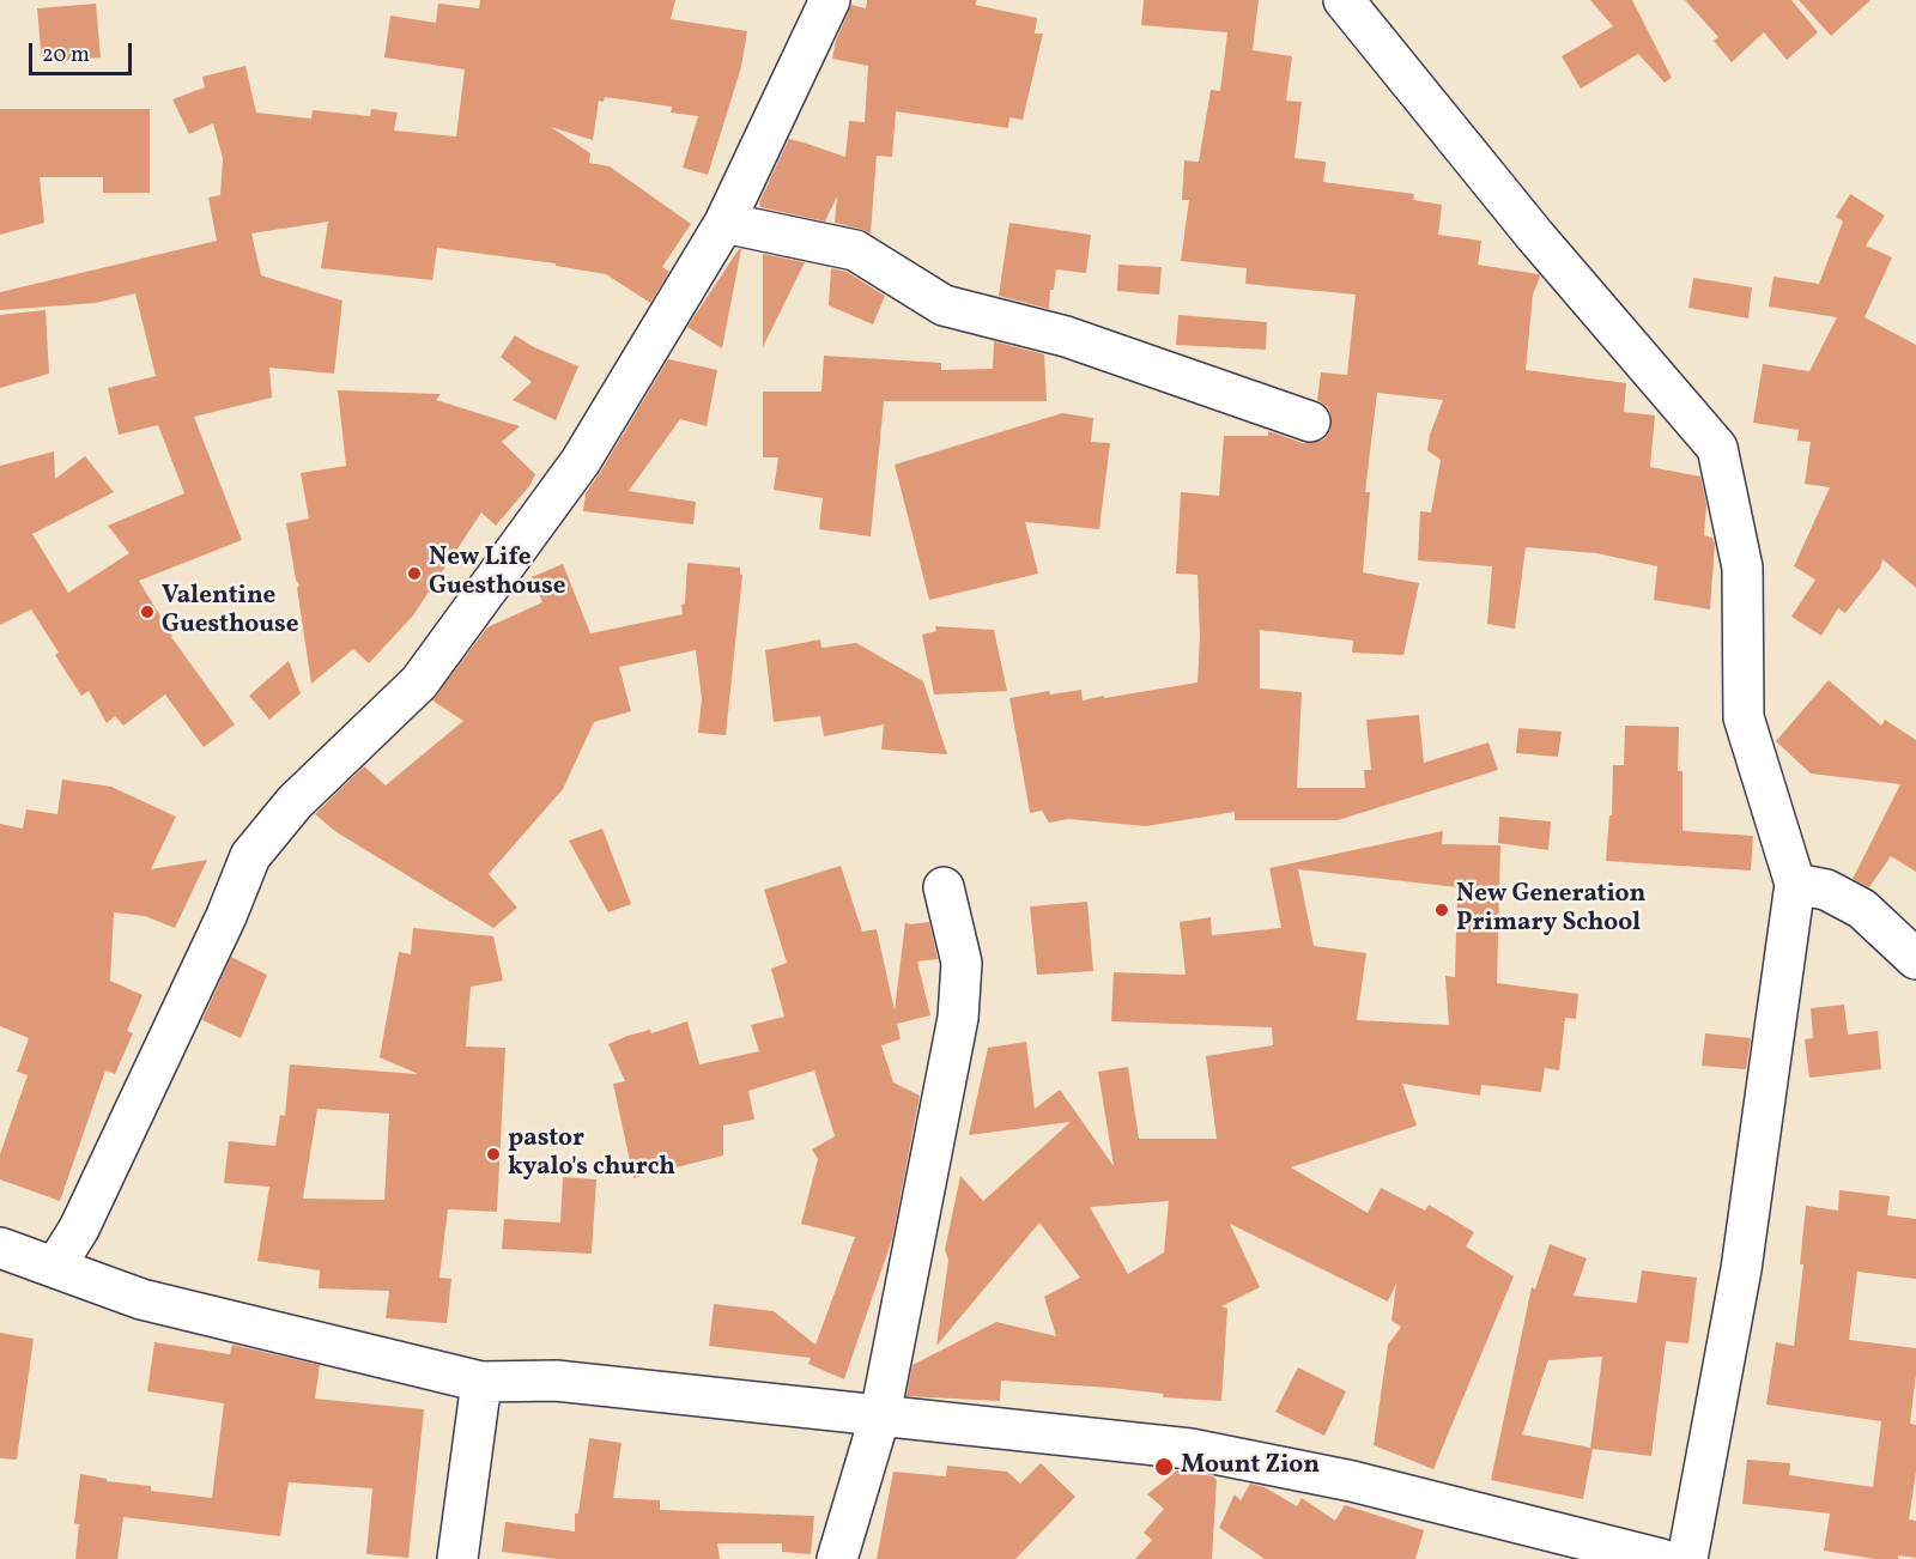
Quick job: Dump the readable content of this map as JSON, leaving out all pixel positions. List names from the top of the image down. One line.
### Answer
{"places":["New Life Guesthouse","Valentine Guesthouse","New Generation Primary School","pastor kyalo's church","Mount Zion"],"scale_bar":"20 m"}
